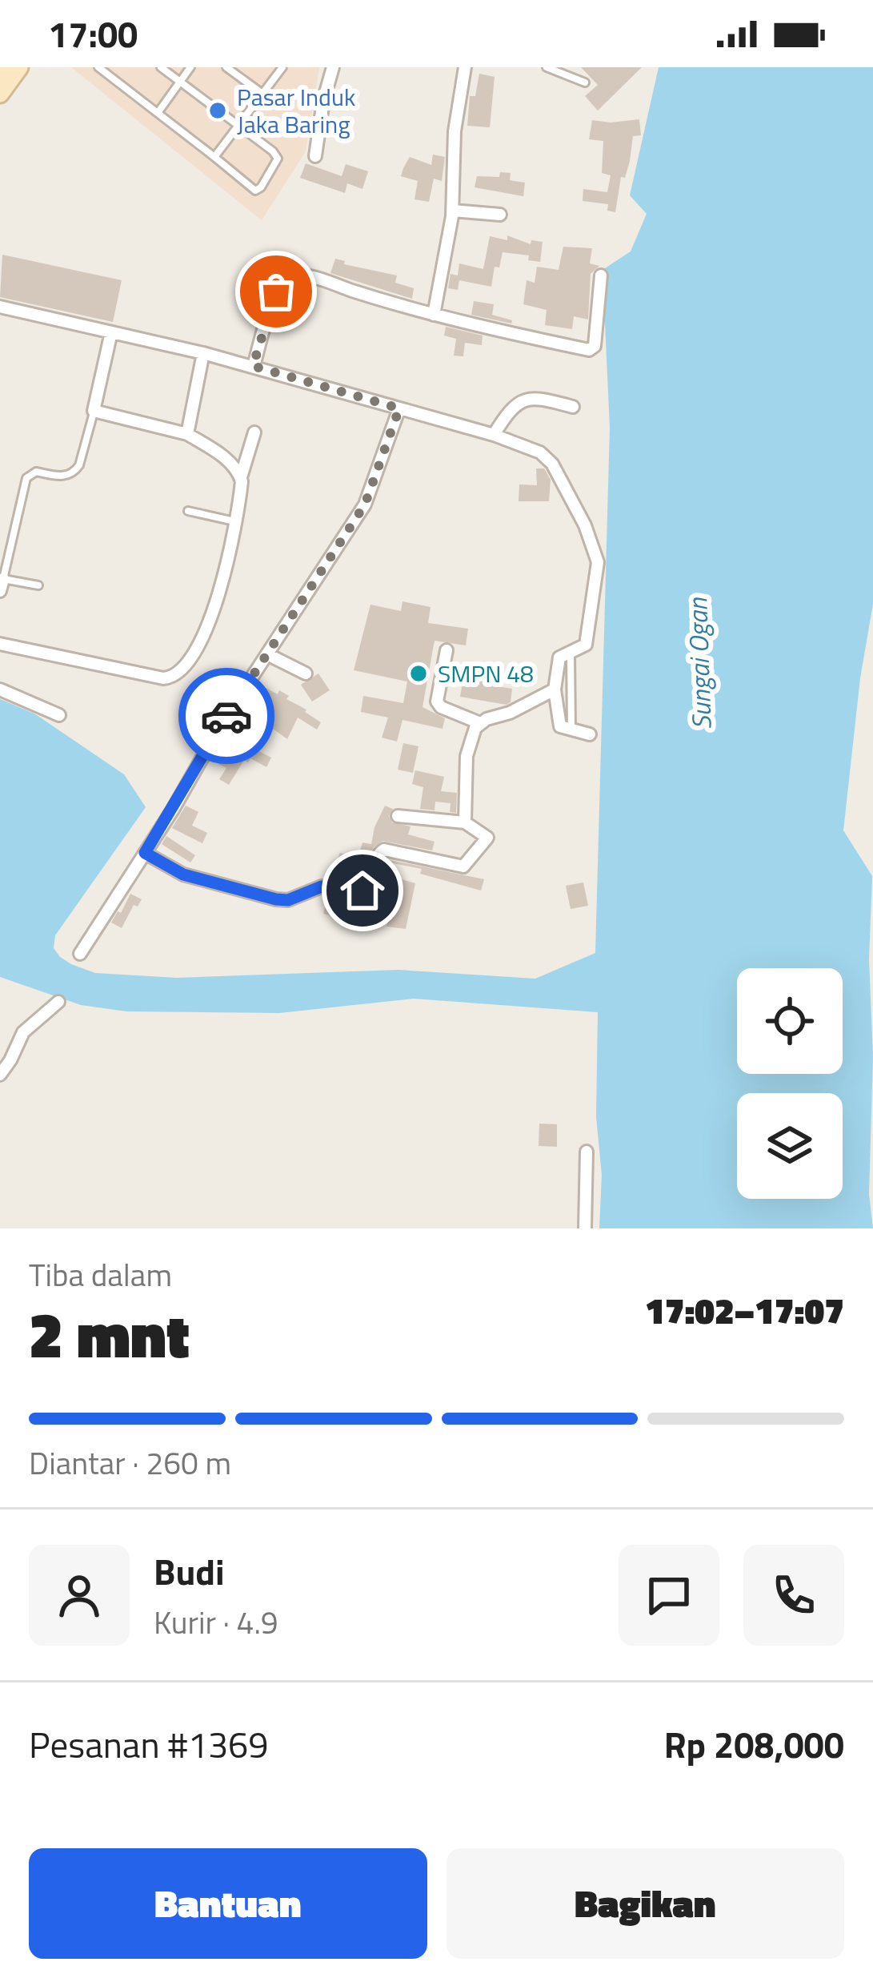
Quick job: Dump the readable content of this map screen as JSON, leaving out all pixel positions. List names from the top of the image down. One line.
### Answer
{"water":["Sungai Ogan"],"places":["Pasar Induk Jaka Baring","SMPN 48"],"page":{"status":"17:00","heading":["2 mnt","Tiba dalam","17:02–17:07"],"panel":["Budi","Kurir · 4.9","Pesanan #1369","Rp 208,000"],"bar":"Diantar · 260 m","buttons":["Bantuan","Bagikan"]}}
